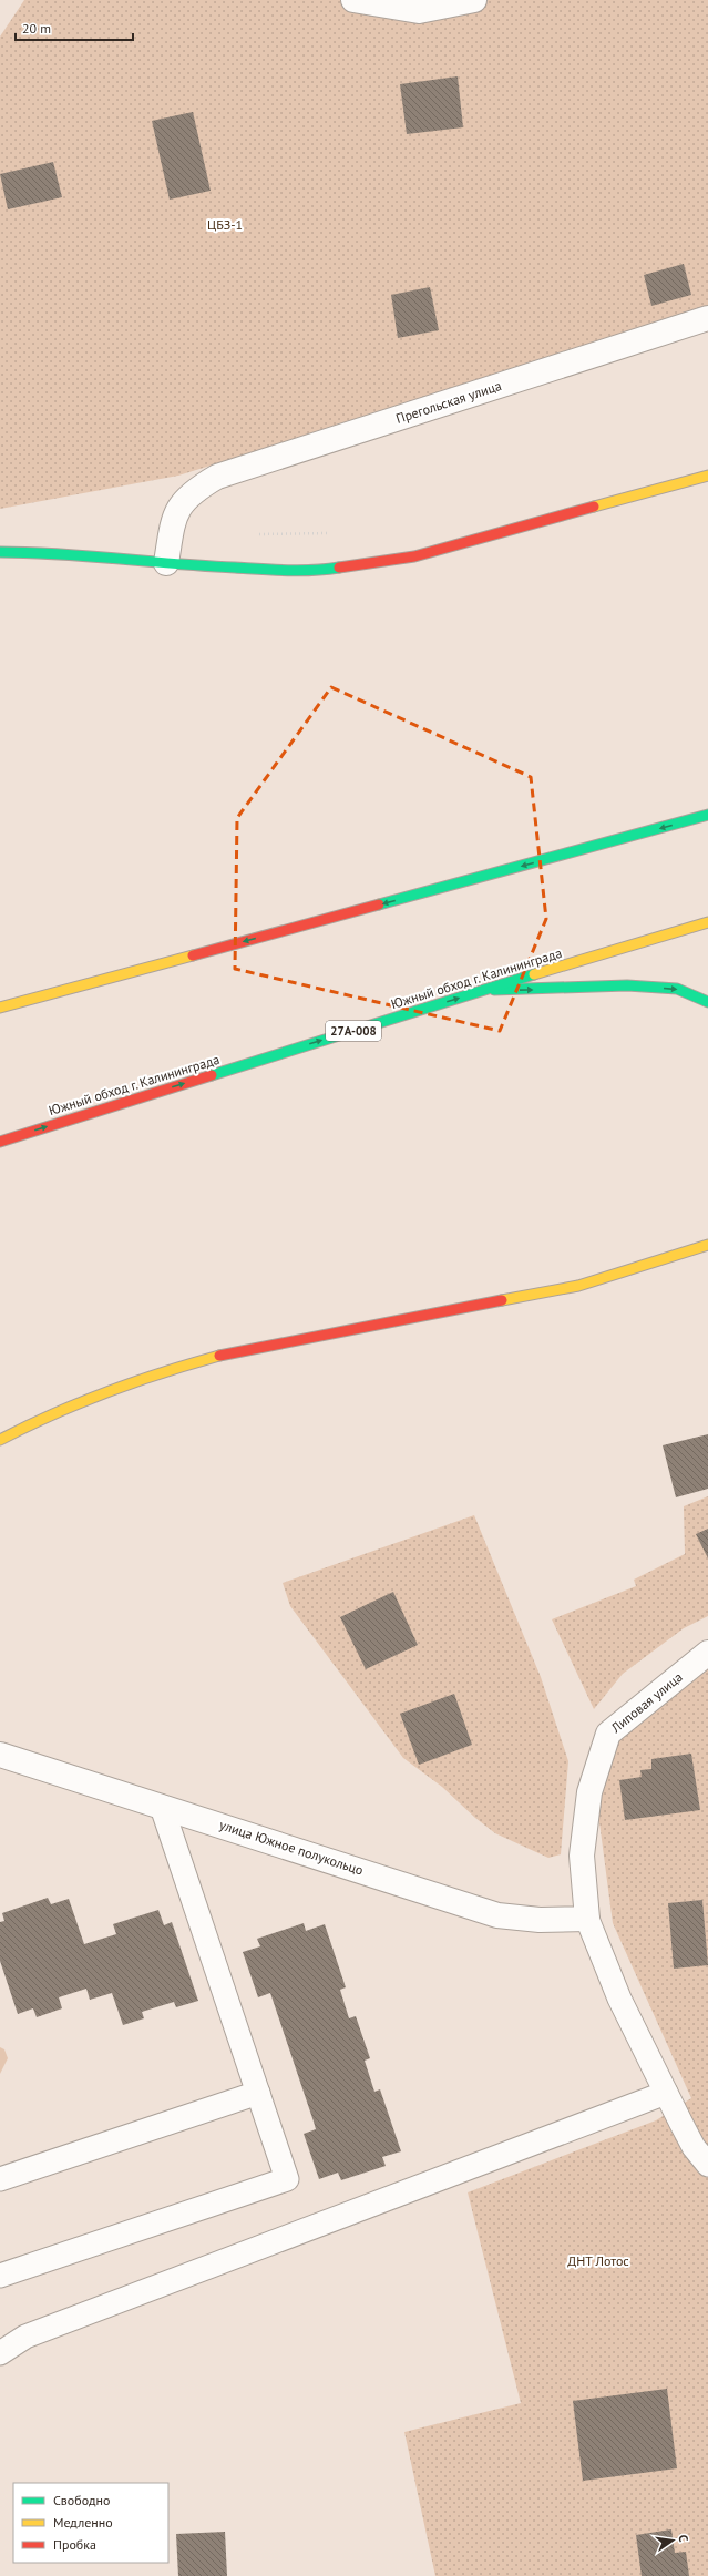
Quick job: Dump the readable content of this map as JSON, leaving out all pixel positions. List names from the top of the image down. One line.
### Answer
{"streets":{"main road":["Южный обход г. Калининграда","27А-008"],"street":["Прегольская улица","Липовая улица","улица Южное полукольцо"]},"crossings":[["Липовая улица","улица Южное полукольцо"]],"one_way":["Южный обход г. Калининграда"],"parks":["ЦБЗ-1","ДНТ Лотос"],"legend":["Свободно","Медленно","Пробка"],"scale_bar":"20 m","north":"right"}
